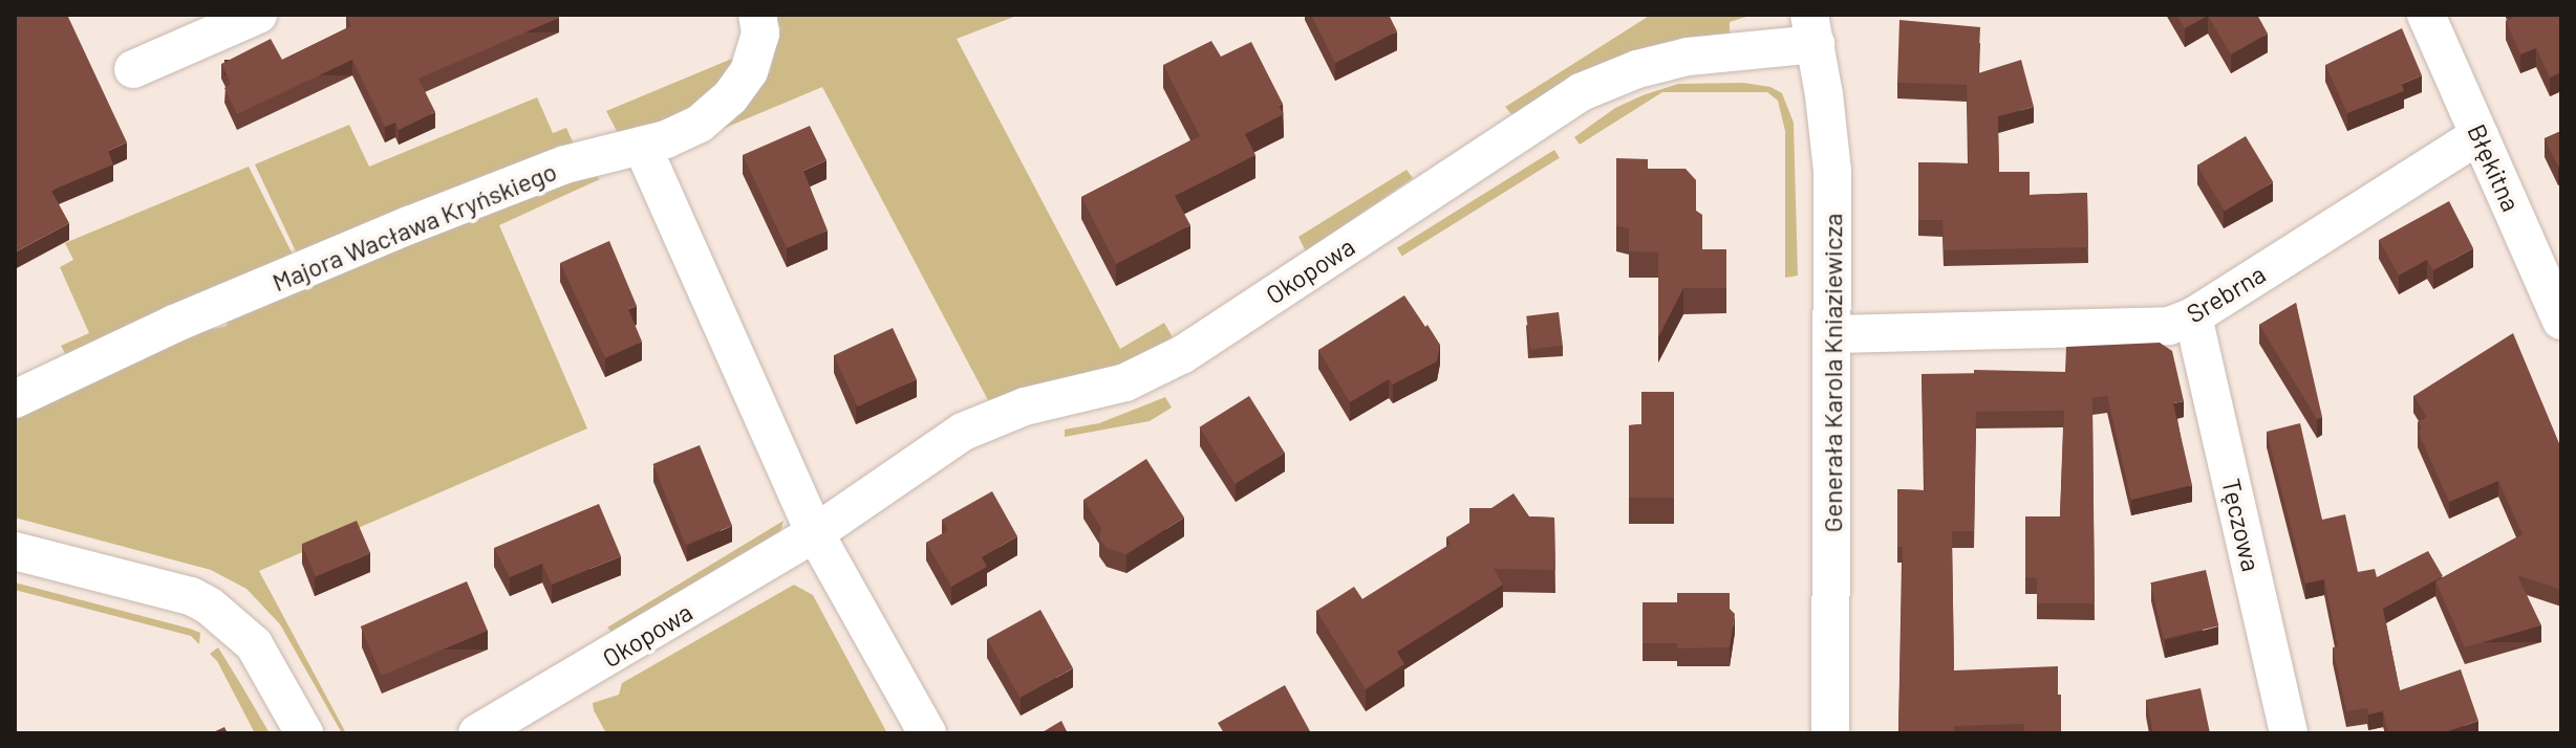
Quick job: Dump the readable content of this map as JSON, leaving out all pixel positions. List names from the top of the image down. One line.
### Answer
{"streets":{"street":["Błękitna","Majora Wacława Kryńskiego","Okopowa","Srebrna","Generała Karola Kniaziewicza","Tęczowa"]},"crossings":[["Błękitna","Srebrna"],["Okopowa","Generała Karola Kniaziewicza"],["Srebrna","Generała Karola Kniaziewicza"],["Srebrna","Tęczowa"]]}
